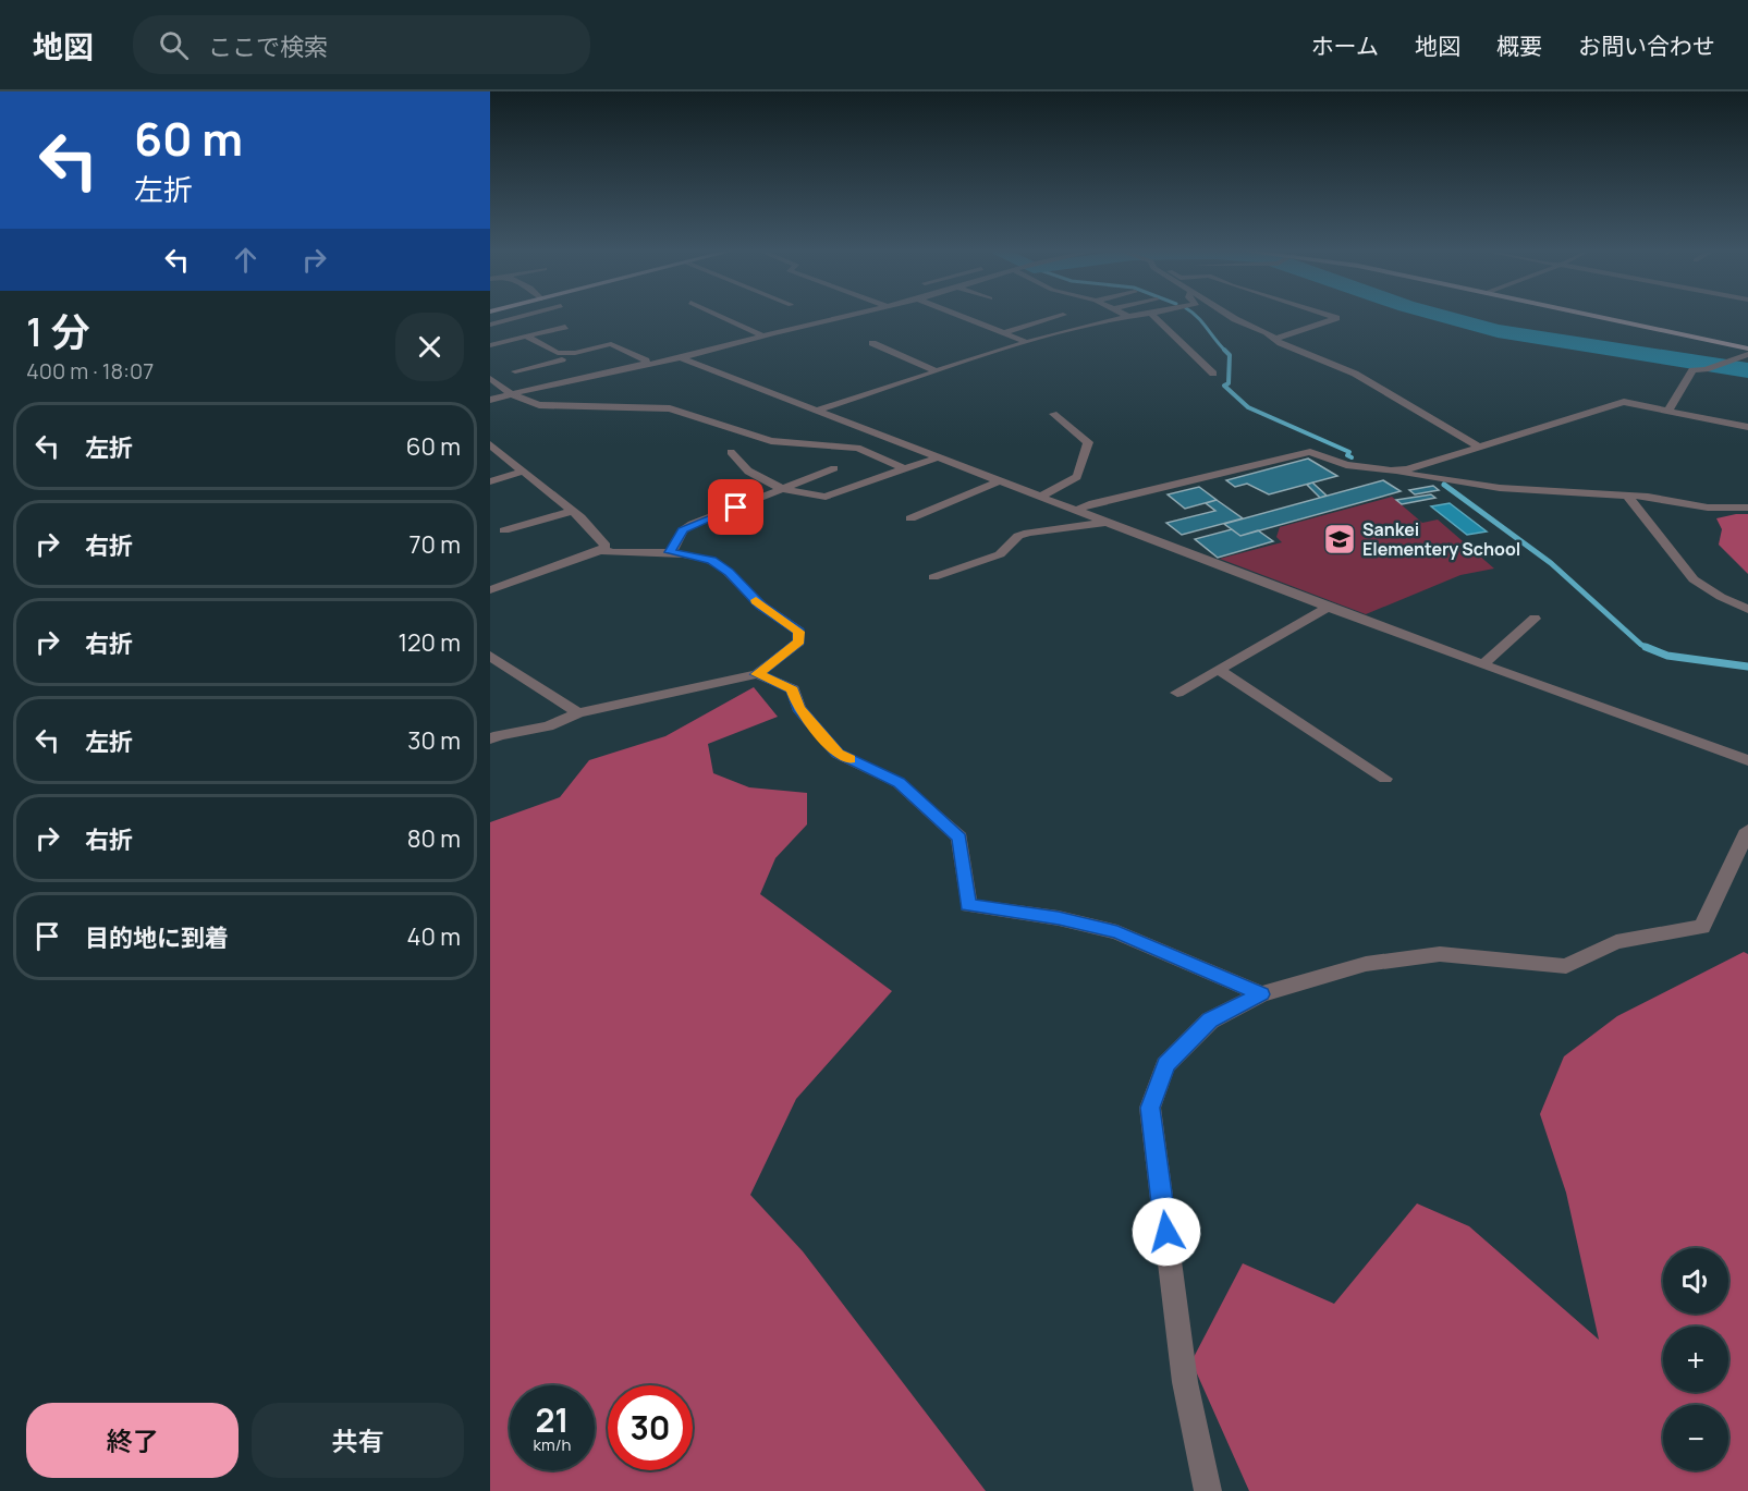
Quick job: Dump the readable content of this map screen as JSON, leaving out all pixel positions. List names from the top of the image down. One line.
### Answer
{"places":{"school or university":["Sankei Elementery School"]},"page":{"header":"地図","search":"ここで検索","nav":["ホーム","地図","概要","お問い合わせ"],"turn":["60 m","左折"],"heading":["1 分","400 m · 18:07"],"list":[{"name":"左折","value":"60 m"},{"name":"右折","value":"70 m"},{"name":"右折","value":"120 m"},{"name":"左折","value":"30 m"},{"name":"右折","value":"80 m"},{"name":"目的地に到着","value":"40 m"}],"map_buttons":["+","−"],"speed":"21 km/h","limit":"30","buttons":["終了","共有"]}}
